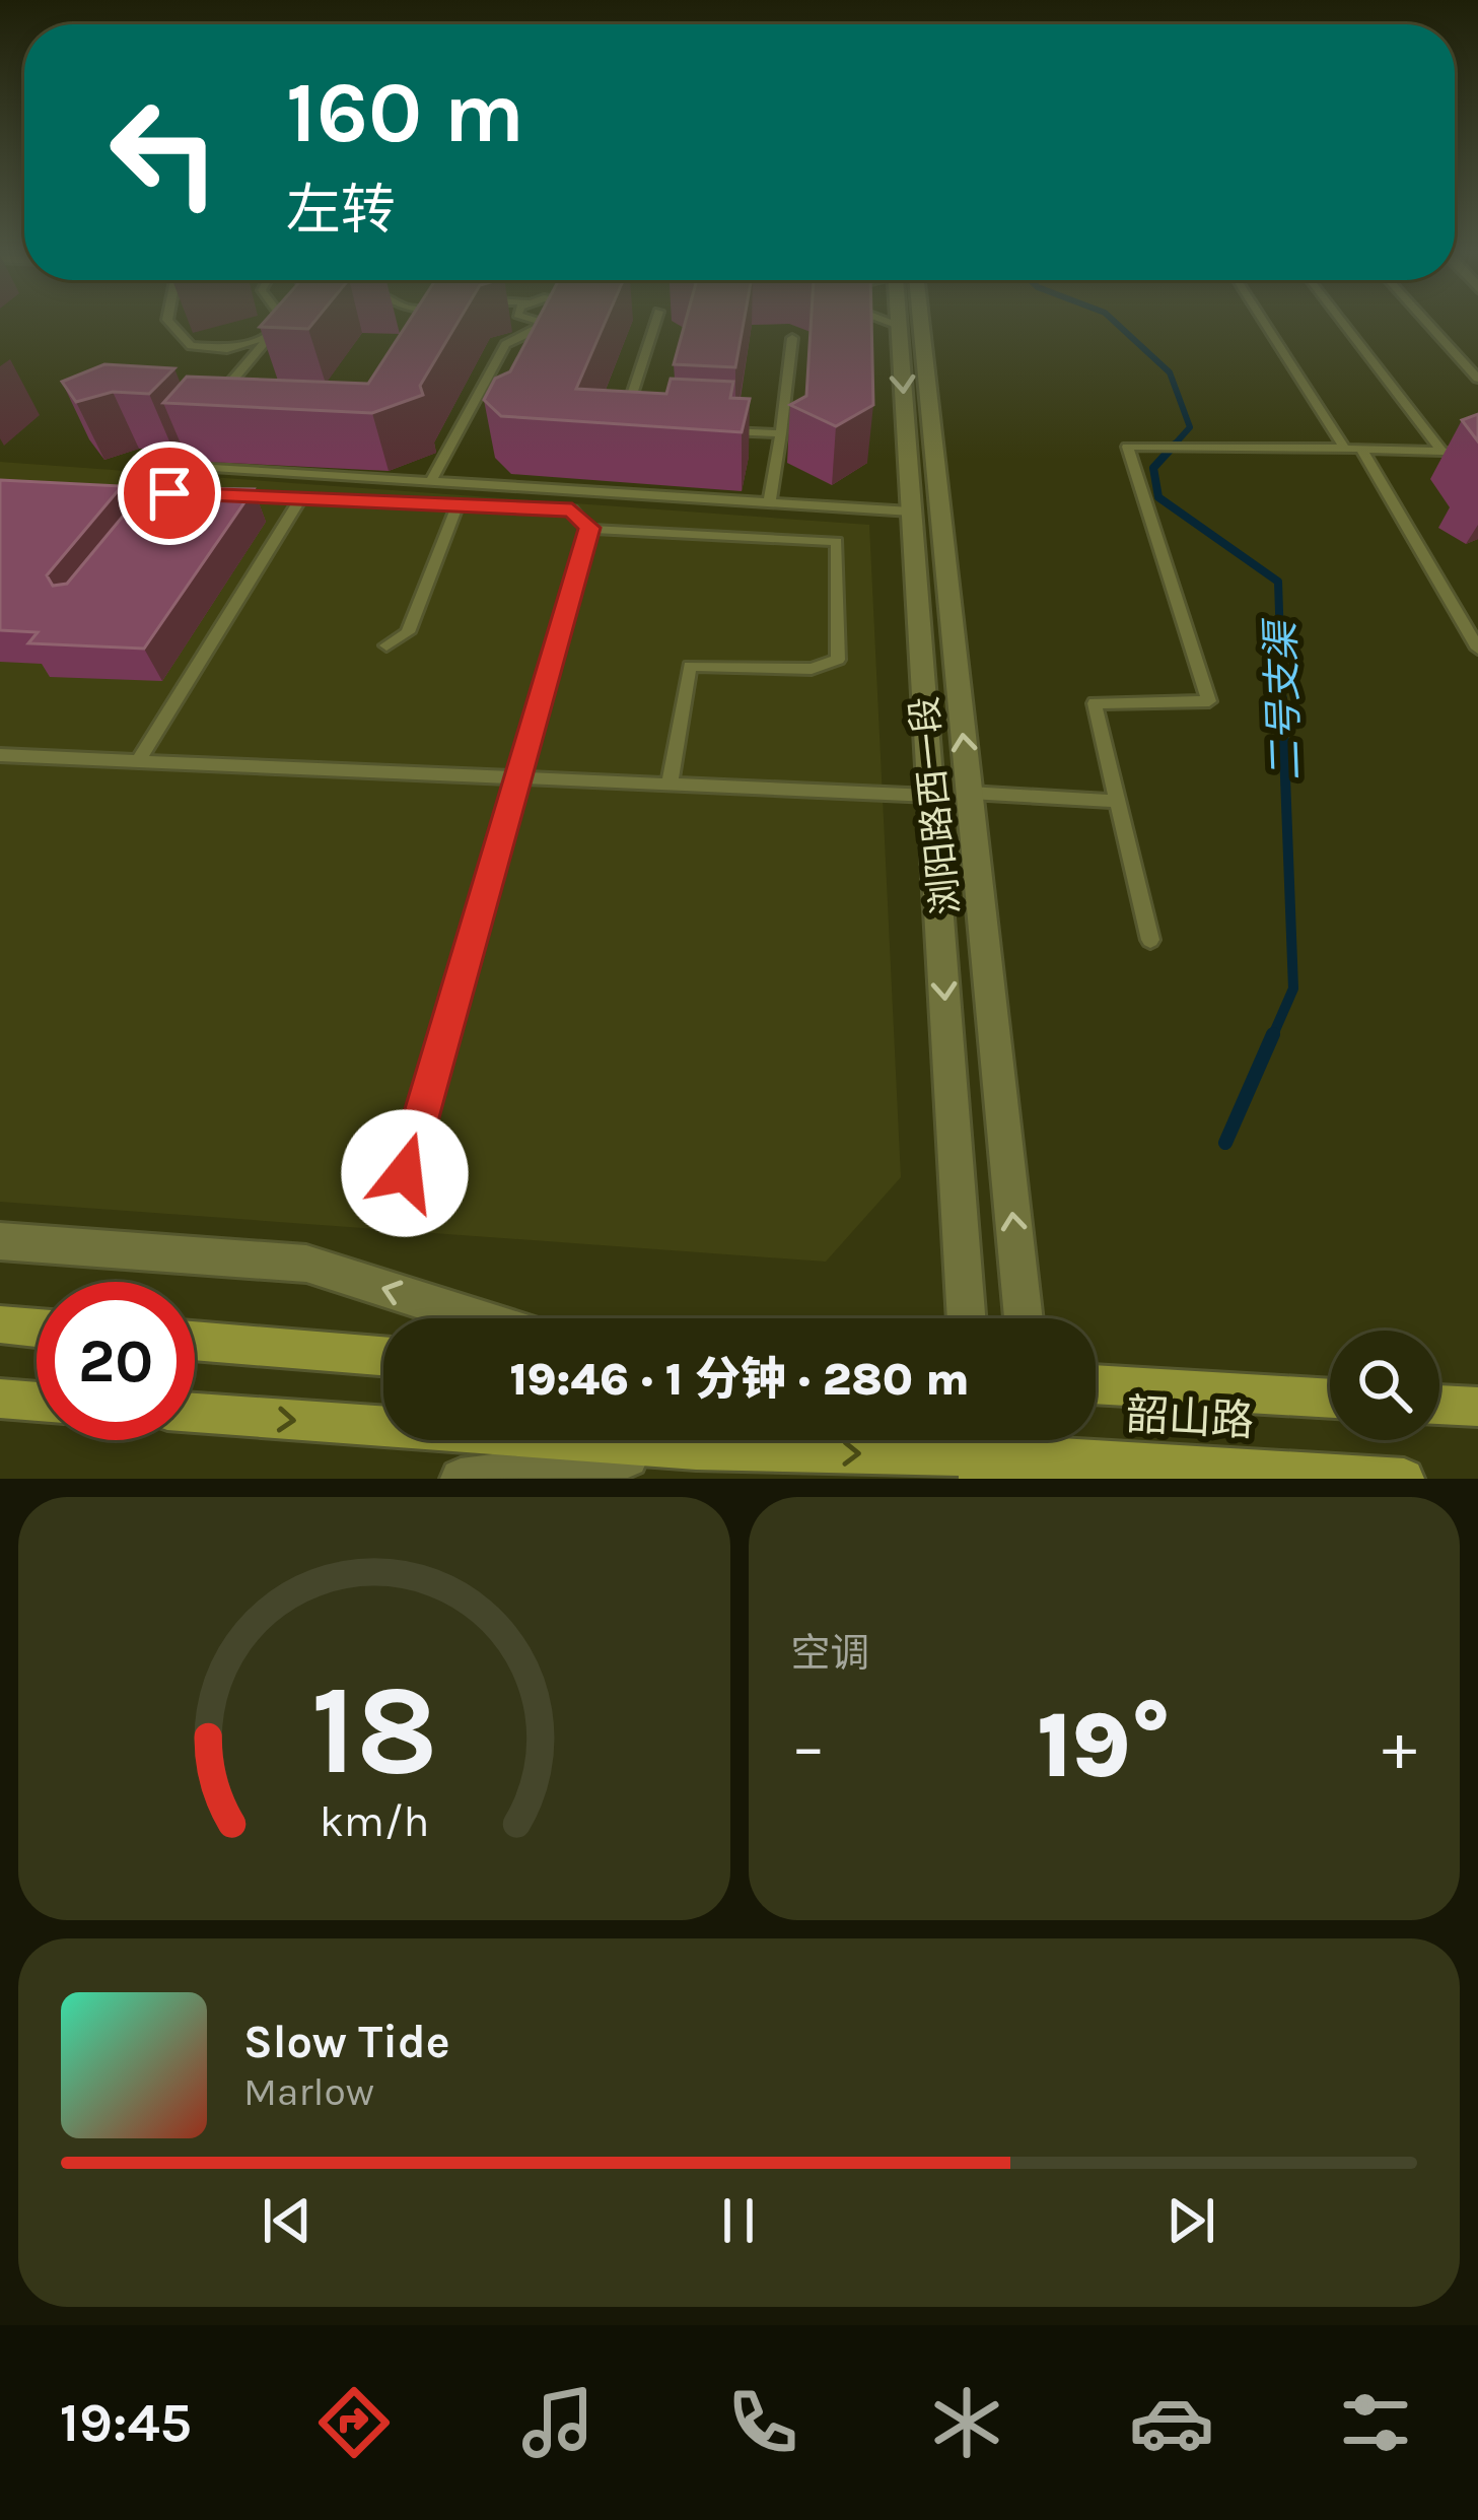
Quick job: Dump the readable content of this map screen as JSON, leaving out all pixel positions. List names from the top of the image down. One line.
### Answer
{"streets":{"main road":["韶山路"],"street":["浏阳路西一段"]},"one_way":["韶山路"],"water":["二号支渠"],"page":{"turn":["160 m","左转"],"limit":"20","trip":"19:46 · 1 分钟 · 280 m","tile":"空调","heat":["−","19°","+"],"song":["Slow Tide","Marlow"],"tabs":"19:45","gauge":["18","km/h"]}}
